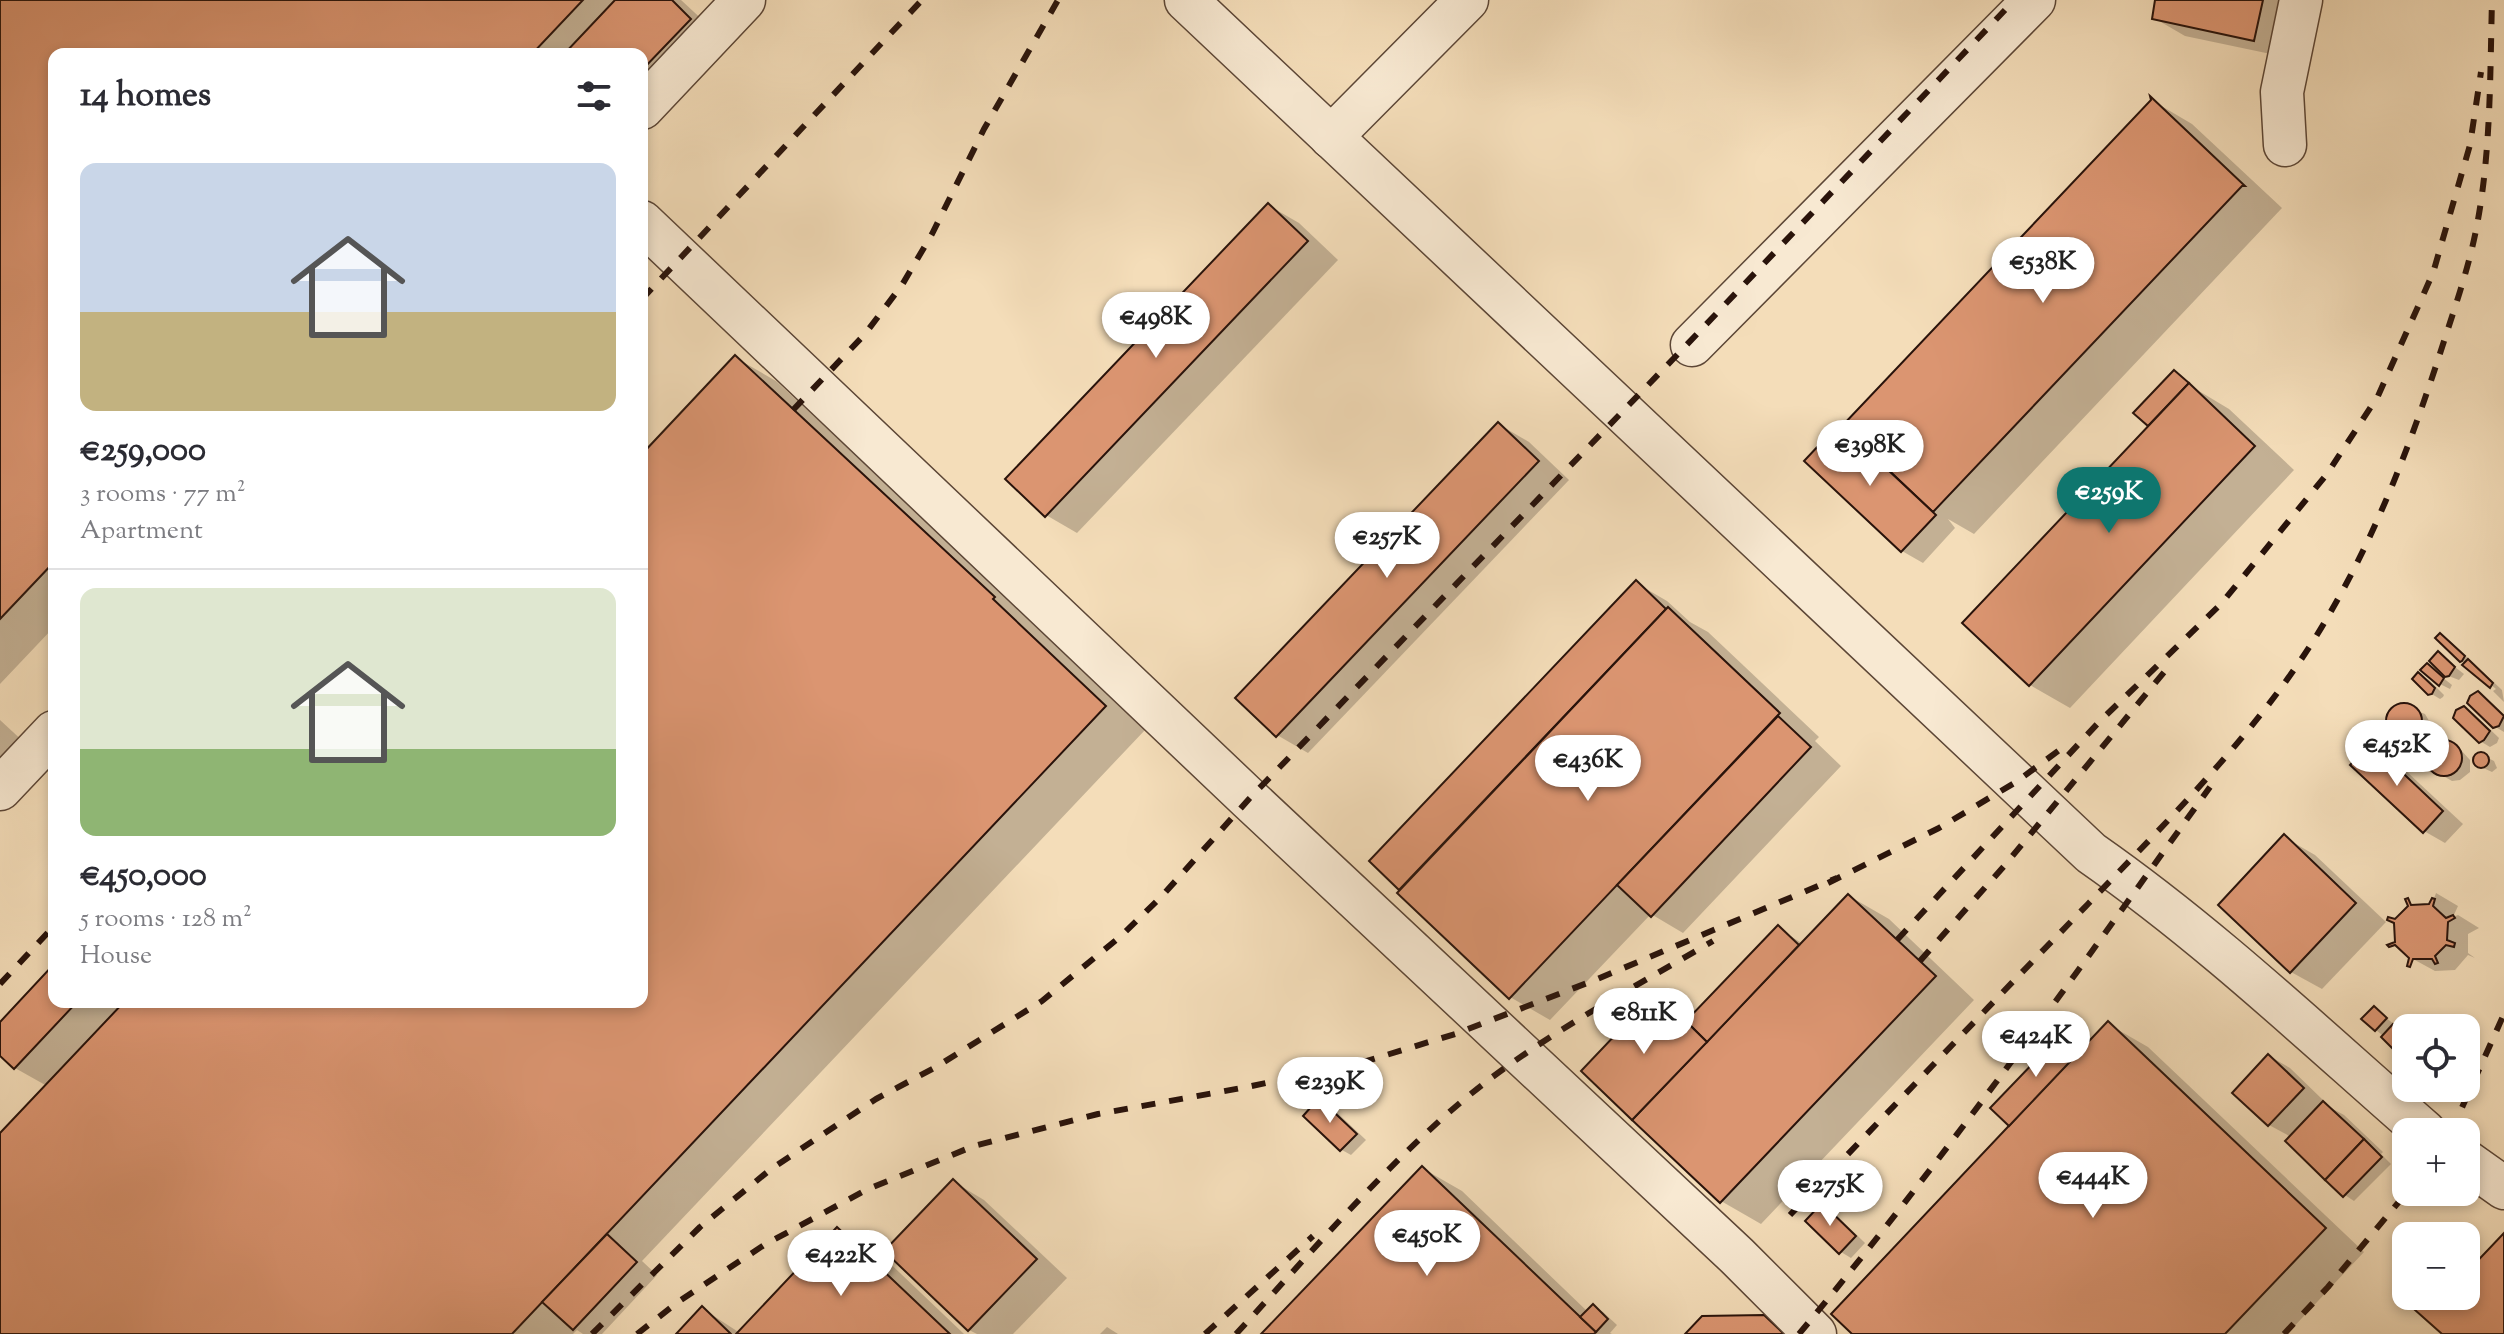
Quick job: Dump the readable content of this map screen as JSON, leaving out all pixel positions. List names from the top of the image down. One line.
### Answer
{"page":{"heading":"14 homes","list":[{"name":"€259,000","note":"3 rooms · 77 m² · Apartment"},{"name":"€450,000","note":"5 rooms · 128 m² · House"}],"price":["€538K","€498K","€398K","€259K","€257K","€452K","€436K","€811K","€424K","€239K","€444K","€275K","€450K","€422K"],"map_buttons":["+","−"]}}
